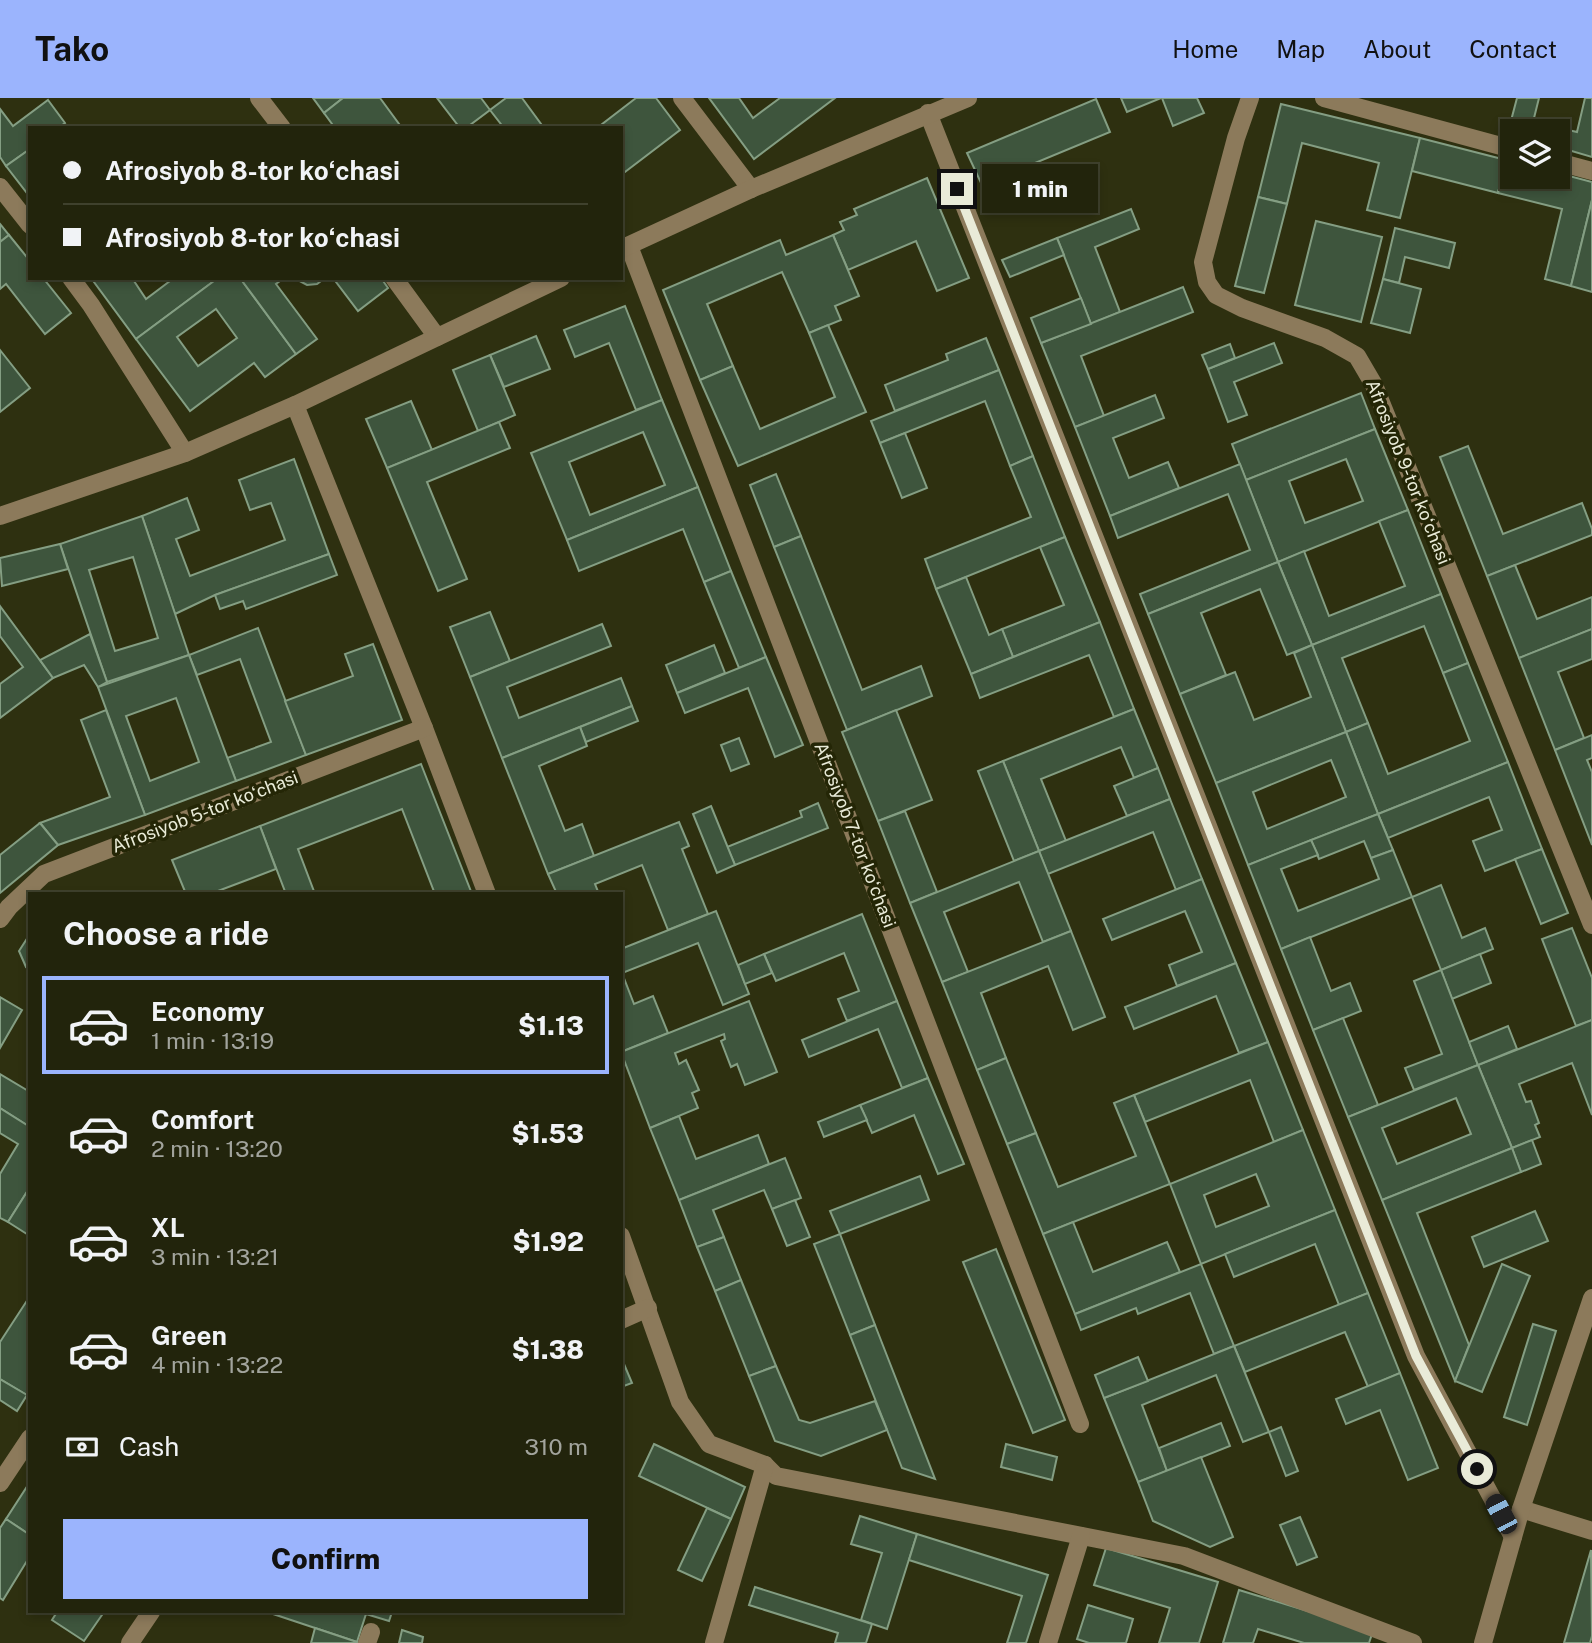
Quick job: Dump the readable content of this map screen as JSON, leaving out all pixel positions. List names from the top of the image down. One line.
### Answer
{"streets":{"street":["Afrosiyob 9-tor koʻchasi","Afrosiyob 5-tor koʻchasi","Afrosiyob 7-tor koʻchasi"]},"page":{"header":"Tako","nav":["Home","Map","About","Contact"],"banner":["Afrosiyob 8-tor koʻchasi","Afrosiyob 8-tor koʻchasi"],"bubble":"1 min","heading":"Choose a ride","list":[{"name":"Economy","note":"1 min · 13:19","value":"$1.13"},{"name":"Comfort","note":"2 min · 13:20","value":"$1.53"},{"name":"XL","note":"3 min · 13:21","value":"$1.92"},{"name":"Green","note":"4 min · 13:22","value":"$1.38"}],"pay":["Cash","310 m"],"buttons":"Confirm"}}
